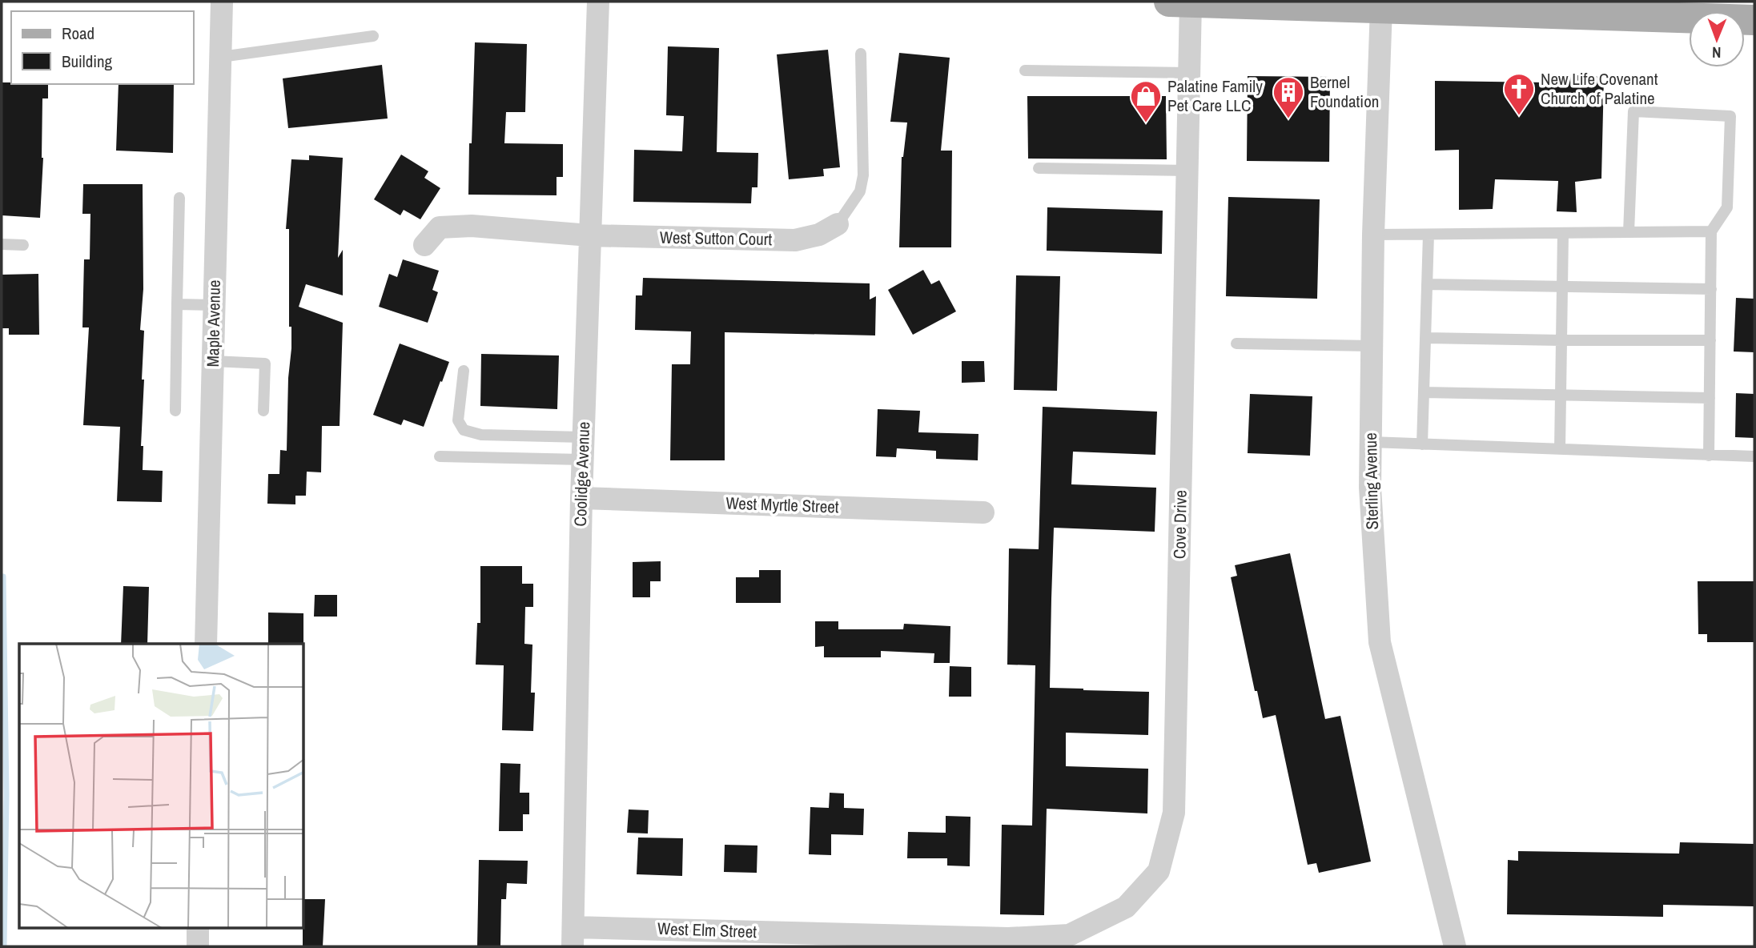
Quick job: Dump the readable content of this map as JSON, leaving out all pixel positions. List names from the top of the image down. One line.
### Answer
{"streets":{"street":["West Sutton Court","Maple Avenue","Coolidge Avenue","Sterling Avenue","West Myrtle Street","Cove Drive","West Elm Street"]},"crossings":[["West Sutton Court","Coolidge Avenue"],["Coolidge Avenue","West Myrtle Street"],["Coolidge Avenue","West Elm Street"],["Cove Drive","West Elm Street"]],"places":{"church":["New Life Covenant Church of Palatine"],"building":["Bernel Foundation"],"shop":["Palatine Family Pet Care LLC"]},"legend":["Road","Building"],"north":"bottom"}
